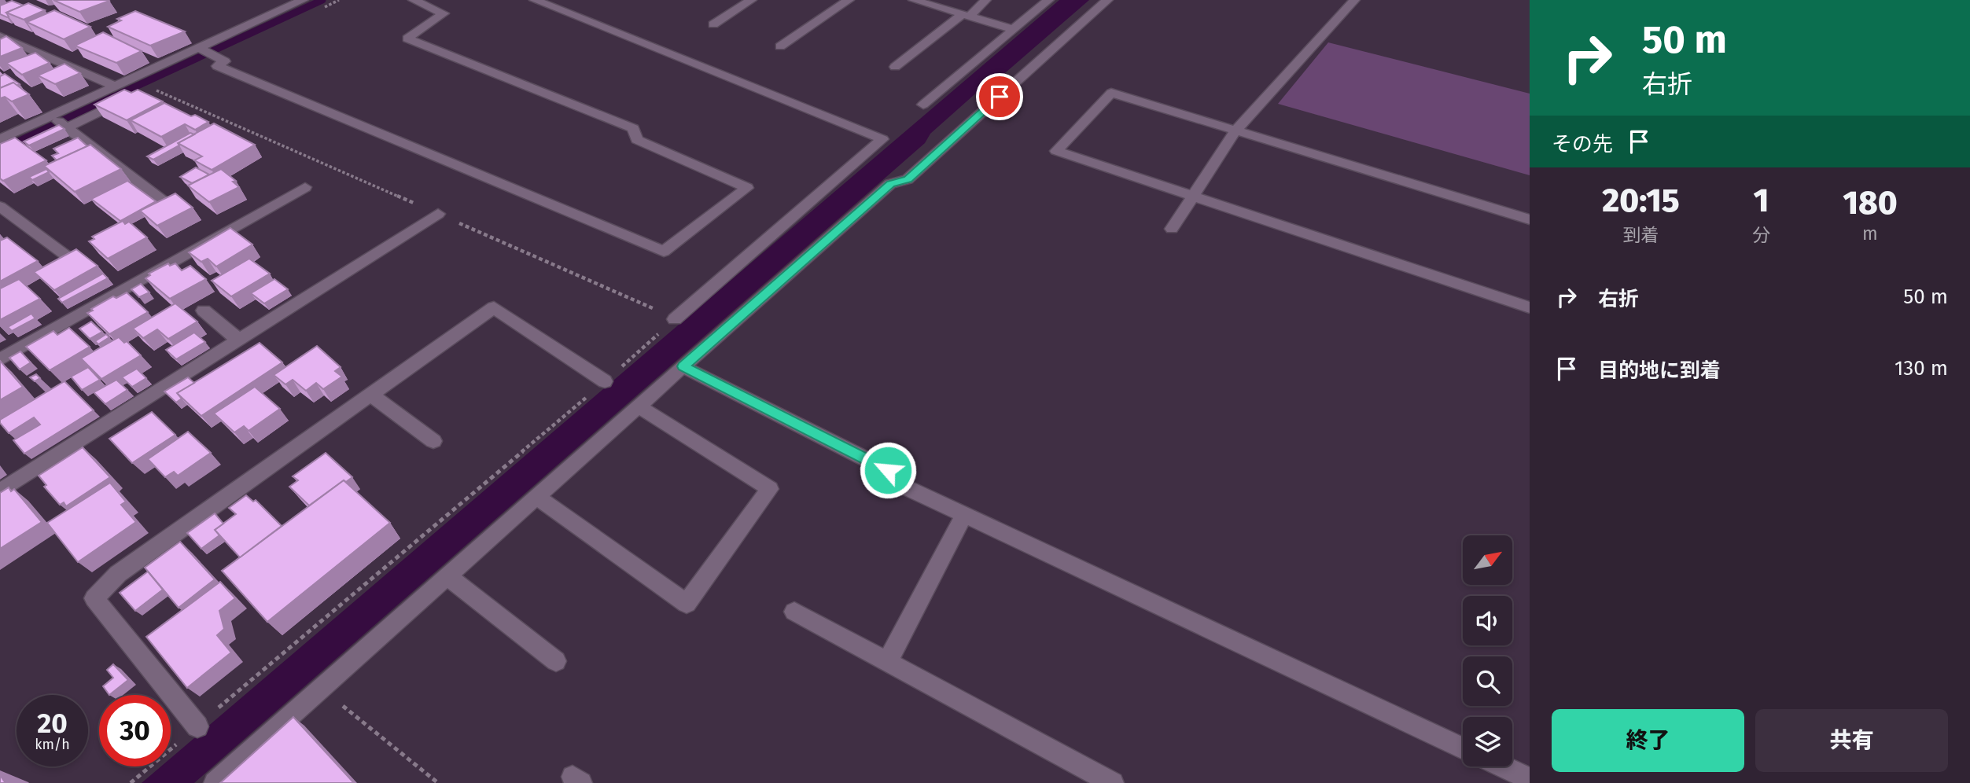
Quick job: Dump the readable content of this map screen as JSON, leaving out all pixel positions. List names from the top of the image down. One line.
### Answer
{"north":"top right","page":{"turn":["50 m","右折"],"then":"その先","eta":["20:15","到着","1","分","180","m"],"list":[{"name":"右折","value":"50 m"},{"name":"目的地に到着","value":"130 m"}],"speed":"20 km/h","limit":"30","buttons":["終了","共有"]}}
